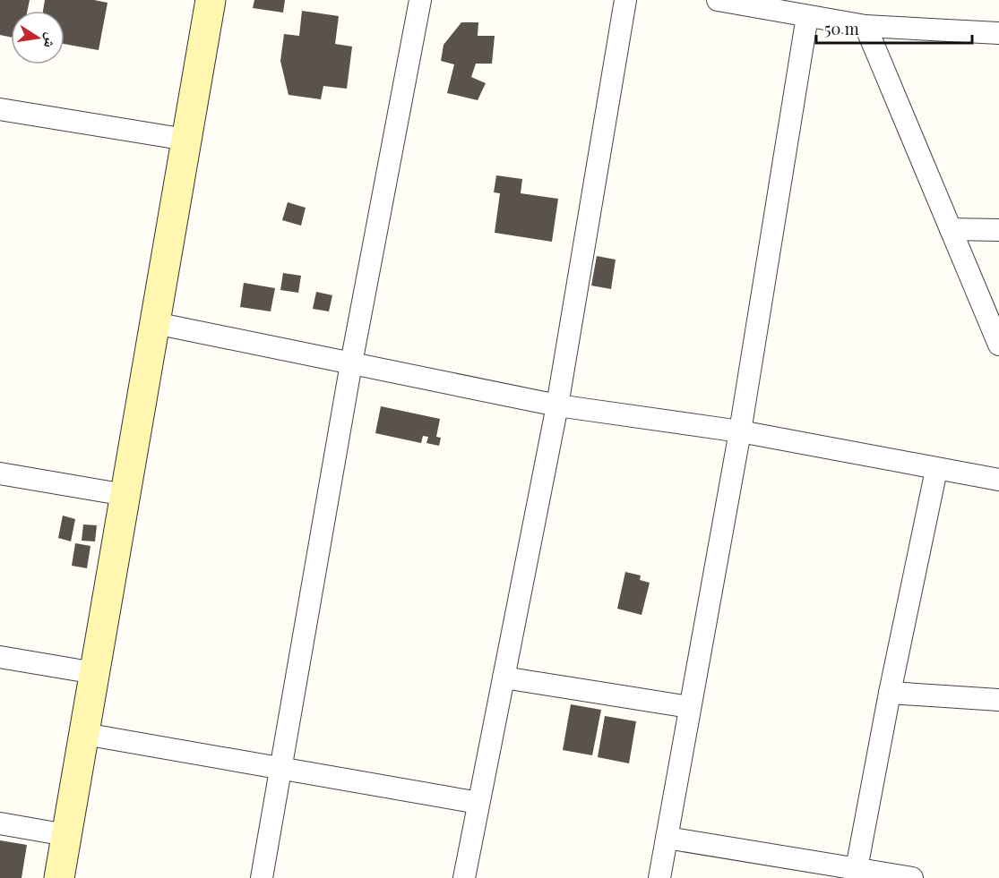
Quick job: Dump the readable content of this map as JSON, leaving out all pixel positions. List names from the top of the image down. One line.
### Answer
{"scale_bar":"50 m","north":"right"}
